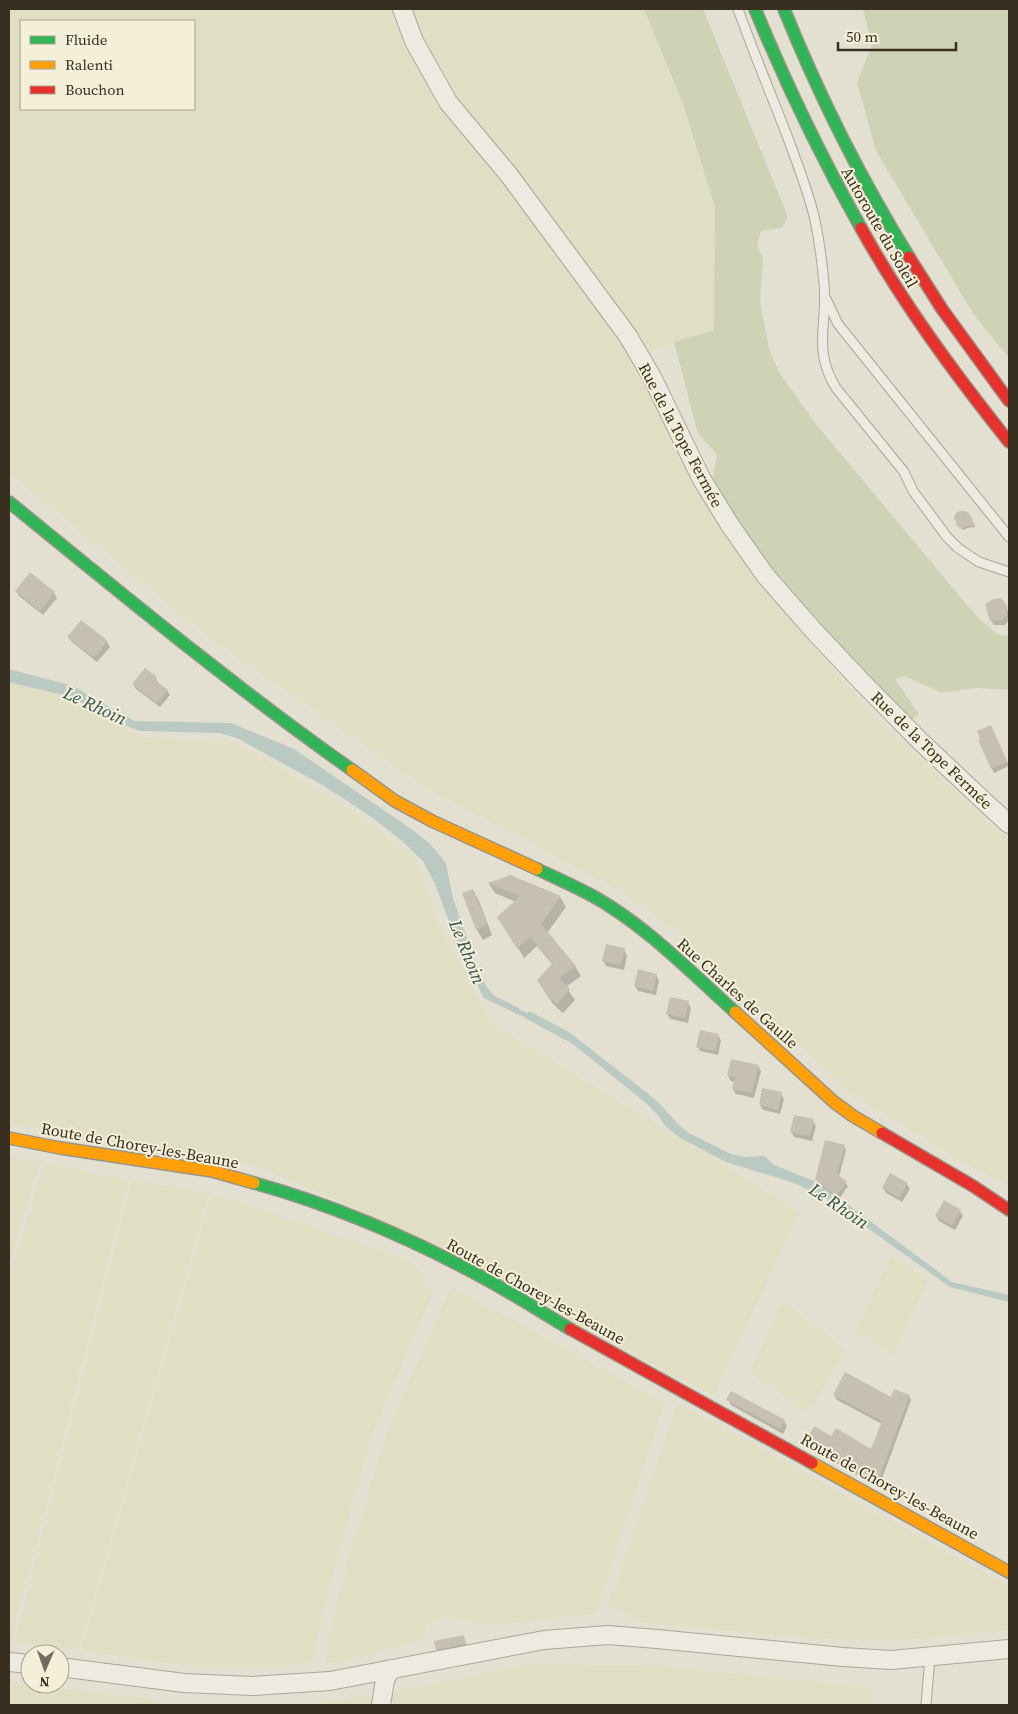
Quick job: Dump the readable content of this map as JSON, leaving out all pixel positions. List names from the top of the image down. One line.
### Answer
{"streets":{"main road":["Autoroute du Soleil","Rue Charles de Gaulle","Route de Chorey-les-Beaune"],"street":["Rue de la Tope Fermée"]},"water":["Le Rhoin"],"legend":["Fluide","Ralenti","Bouchon"],"scale_bar":"50 m","north":"bottom"}
